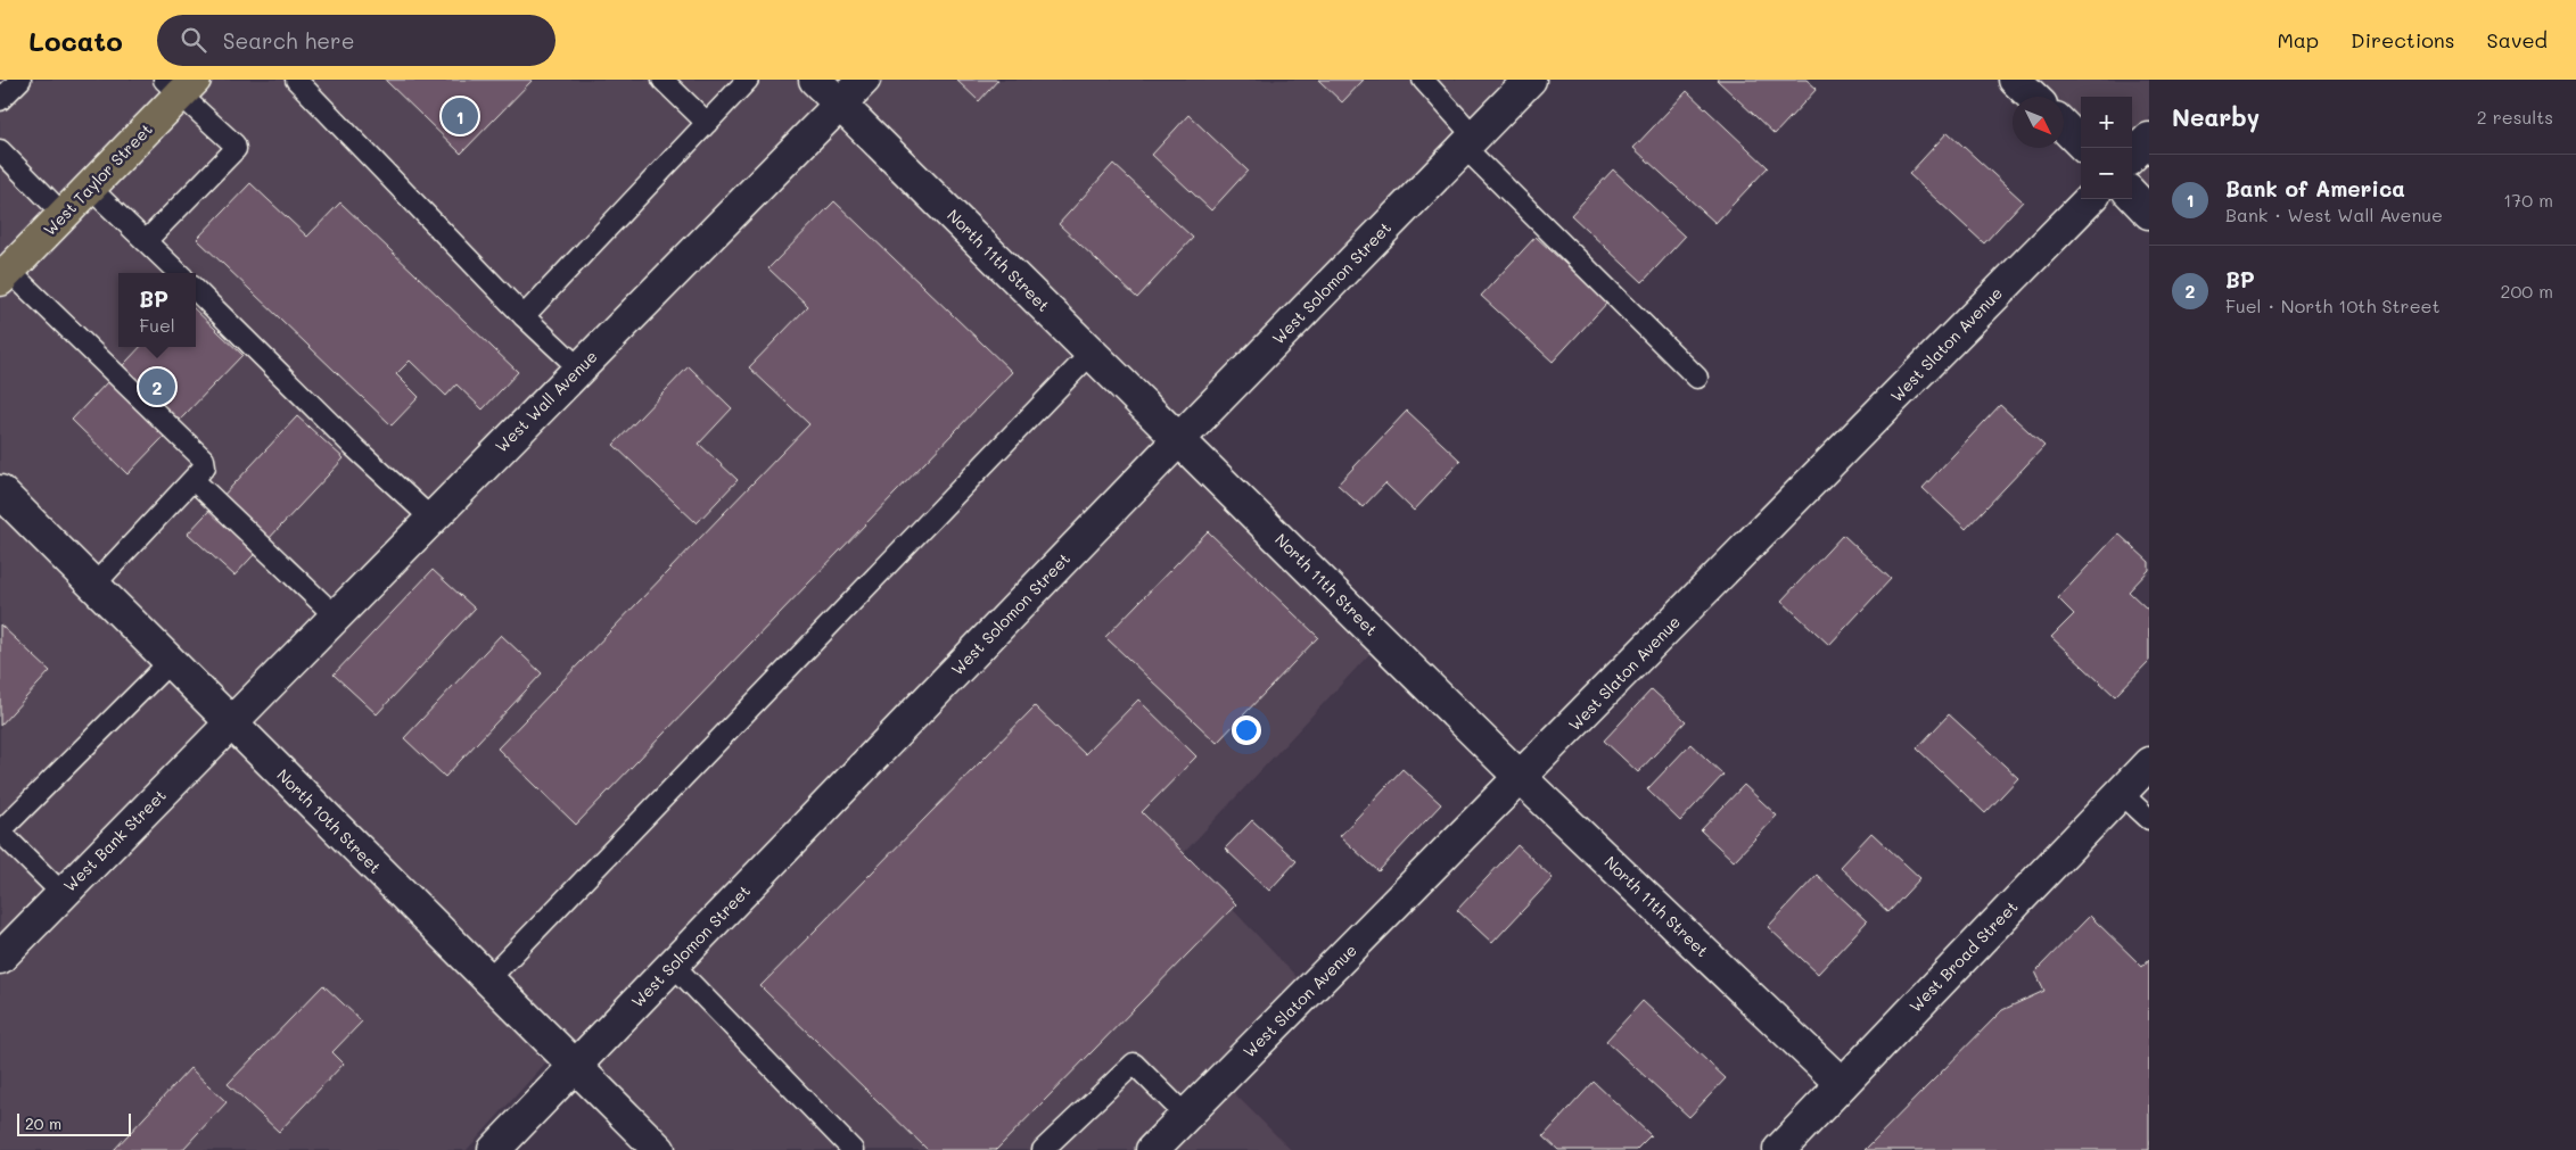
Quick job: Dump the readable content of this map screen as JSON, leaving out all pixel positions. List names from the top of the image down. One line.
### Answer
{"streets":{"main road":["West Taylor Street"],"street":["North 11th Street","West Solomon Street","West Slaton Avenue","West Wall Avenue","North 10th Street","West Bank Street","West Broad Street"]},"crossings":[["North 11th Street","West Solomon Street"],["North 11th Street","West Slaton Avenue"],["North 11th Street","West Wall Avenue"],["North 11th Street","West Broad Street"],["West Solomon Street","North 10th Street"],["West Wall Avenue","North 10th Street"],["West Wall Avenue","West Bank Street"],["North 10th Street","West Bank Street"]],"scale_bar":"20 m","north":"bottom right","page":{"header":"Locato","search":"Search here","nav":["Map","Directions","Saved"],"heading":["Nearby","2 results"],"pins":["1","2"],"map_buttons":["+","−"],"list":[{"mark":"1","name":"Bank of America","note":"Bank · West Wall Avenue","value":"170 m"},{"mark":"2","name":"BP","note":"Fuel · North 10th Street","value":"200 m"}],"popup":["BP","Fuel"],"scale":"20 m"}}
